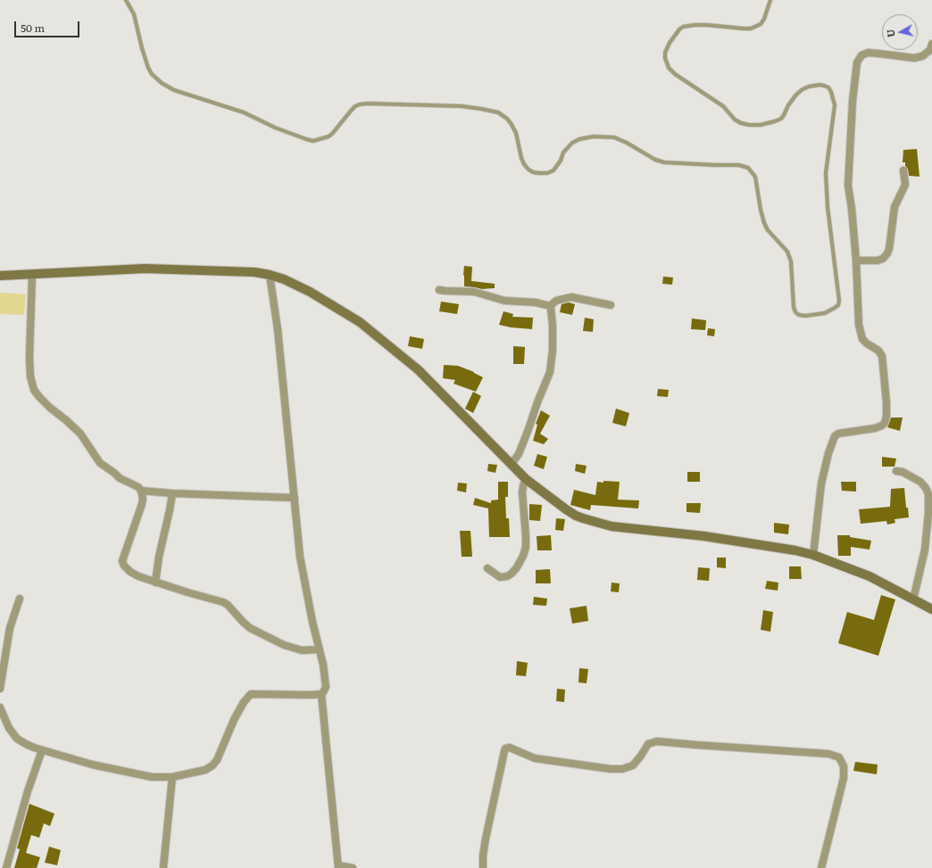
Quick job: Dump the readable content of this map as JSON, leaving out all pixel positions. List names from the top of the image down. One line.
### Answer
{"scale_bar":"50 m","north":"left"}
